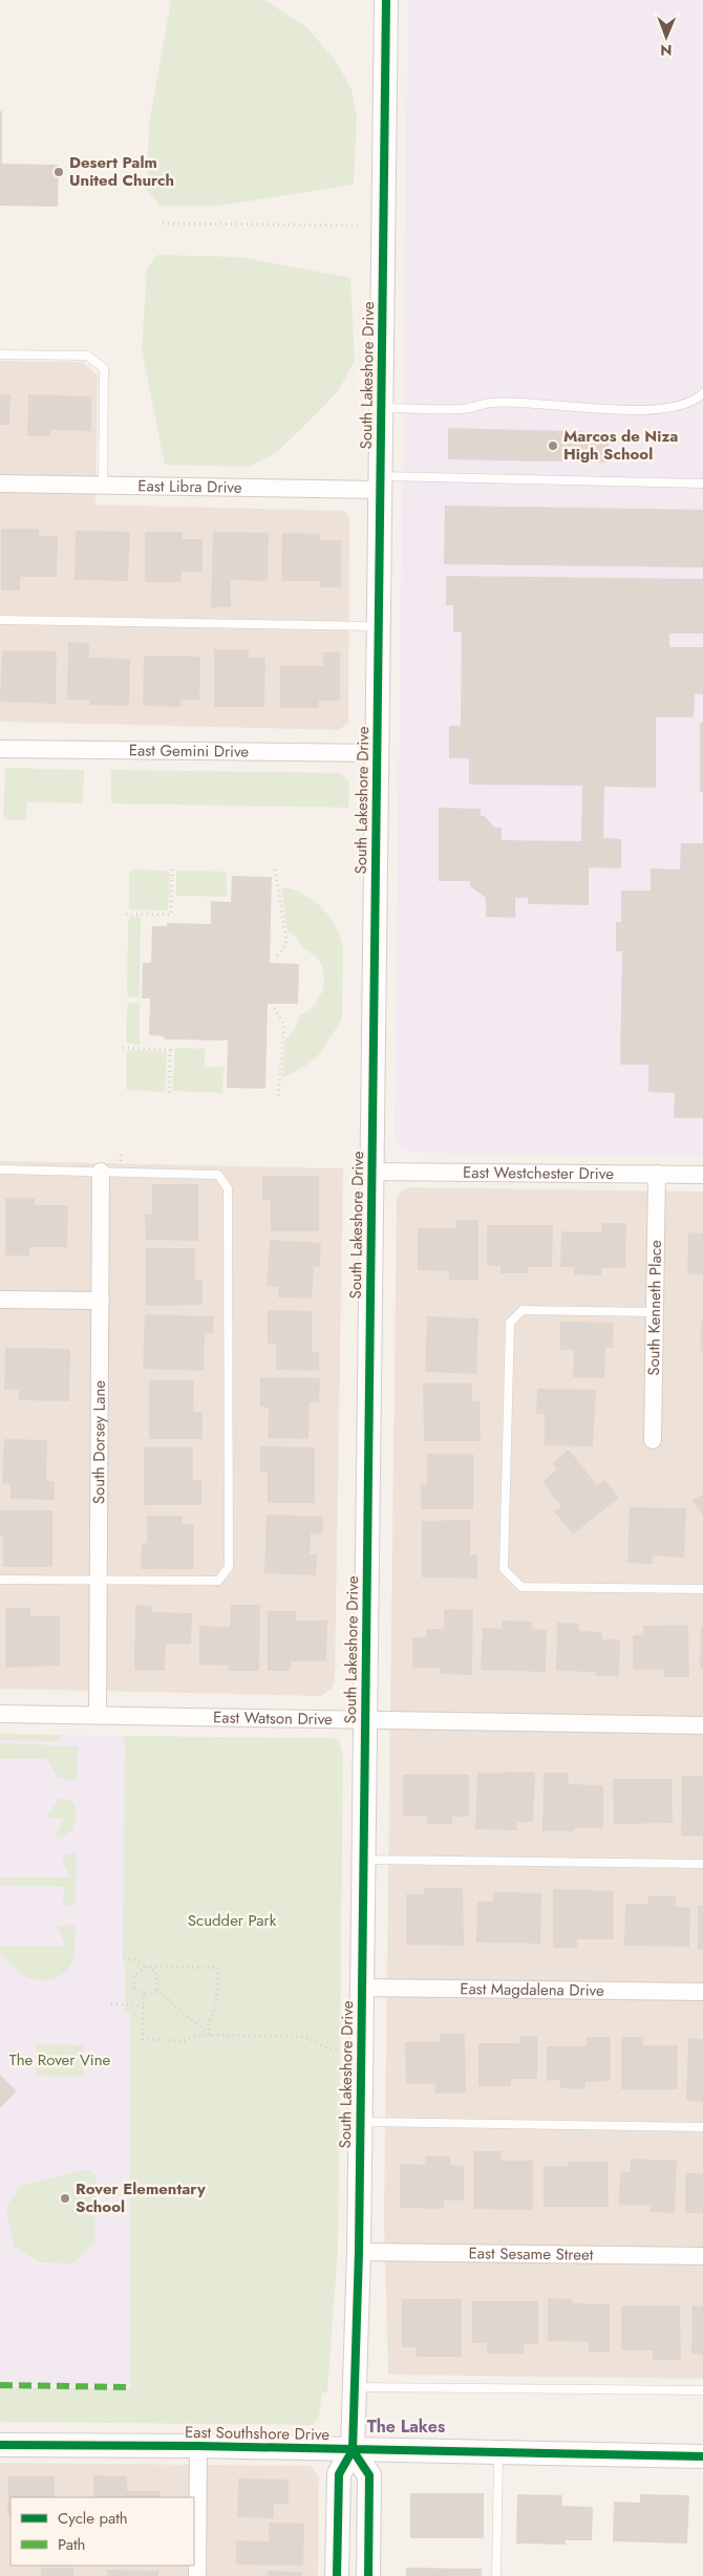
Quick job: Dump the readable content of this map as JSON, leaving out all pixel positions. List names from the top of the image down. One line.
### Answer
{"streets":{"street":["South Lakeshore Drive","East Libra Drive","East Gemini Drive","East Westchester Drive","South Kenneth Place","South Dorsey Lane","East Watson Drive","East Magdalena Drive","East Sesame Street","East Southshore Drive"]},"crossings":[["South Lakeshore Drive","East Libra Drive"],["South Lakeshore Drive","East Gemini Drive"],["South Lakeshore Drive","East Westchester Drive"],["South Lakeshore Drive","East Watson Drive"],["South Lakeshore Drive","East Magdalena Drive"],["South Lakeshore Drive","East Sesame Street"],["South Lakeshore Drive","East Southshore Drive"],["East Westchester Drive","South Kenneth Place"],["South Dorsey Lane","East Watson Drive"]],"districts":["The Lakes"],"parks":["Scudder Park","The Rover Vine"],"places":["Desert Palm United Church","Marcos de Niza High School","Rover Elementary School"],"legend":["Cycle path","Path"],"north":"bottom"}
